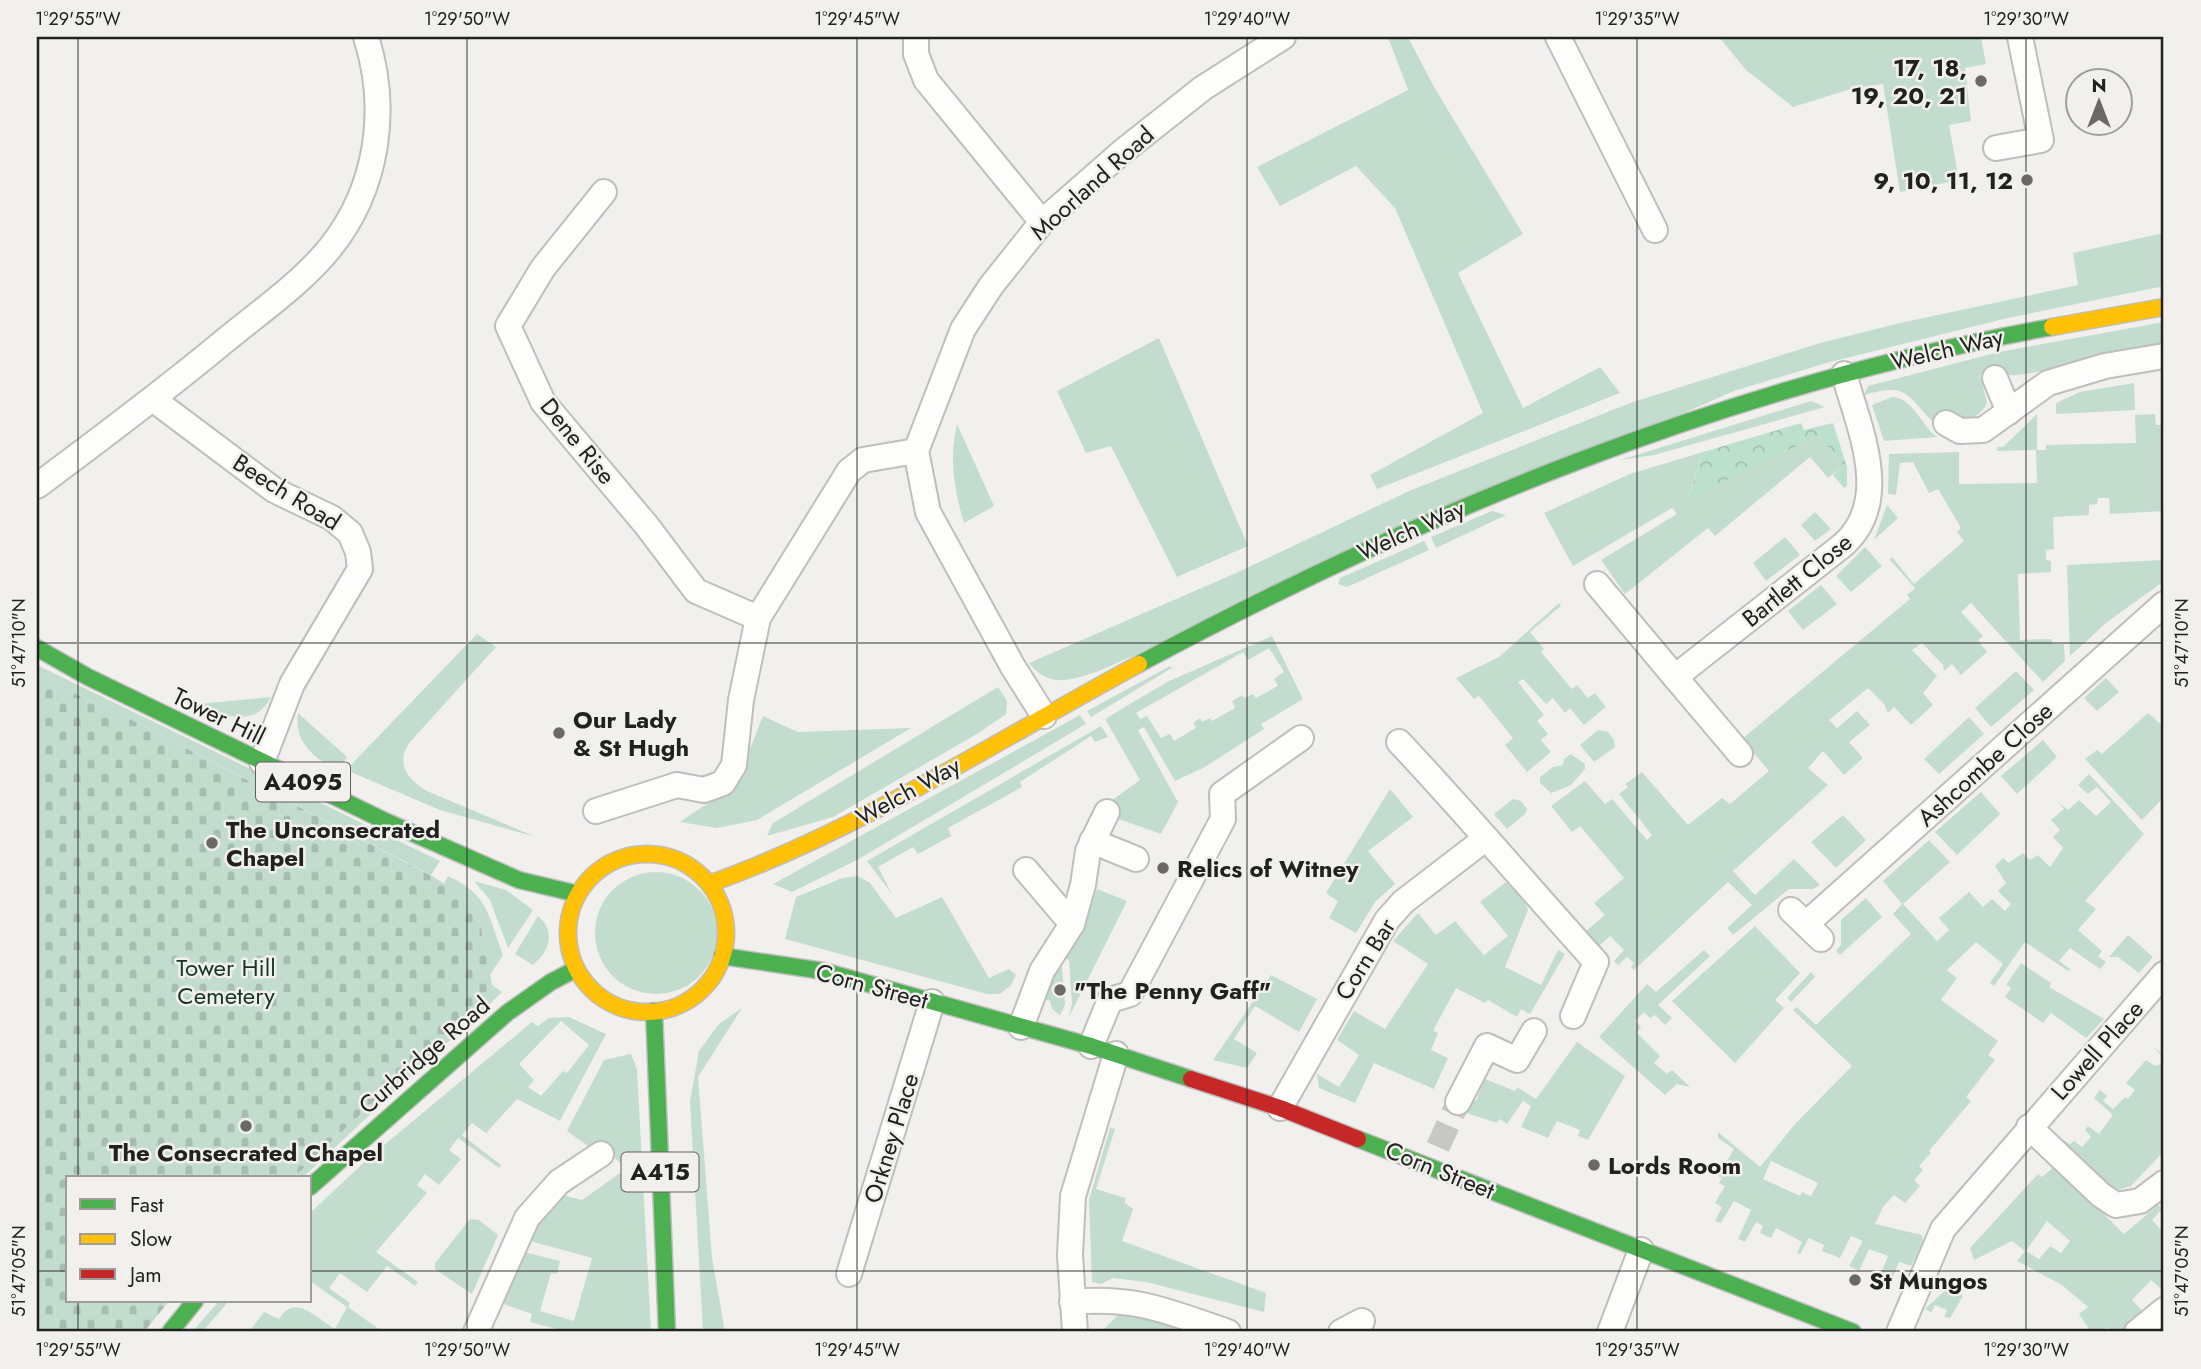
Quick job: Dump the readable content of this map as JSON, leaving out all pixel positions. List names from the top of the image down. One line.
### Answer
{"streets":{"street":["Moorland Road","Welch Way","Dene Rise","Beech Road","Bartlett Close","Tower Hill","Ashcombe Close","A4095","Corn Bar","Corn Street","Lowell Place","Curbridge Road","Orkney Place","A415"]},"crossings":[["Welch Way","Bartlett Close"],["Welch Way","Tower Hill"],["Welch Way","Corn Street"],["Welch Way","Curbridge Road"],["Welch Way","A415"],["Beech Road","Tower Hill"],["Tower Hill","Corn Street"],["Tower Hill","Curbridge Road"],["Tower Hill","A415"],["Corn Bar","Corn Street"],["Corn Street","Curbridge Road"],["Corn Street","Orkney Place"],["Corn Street","A415"],["Curbridge Road","A415"]],"parks":["Tower Hill Cemetery"],"places":["17, 18, 19, 20, 21","9, 10, 11, 12","Our Lady & St Hugh","The Unconsecrated Chapel","Relics of Witney","\"The Penny Gaff\"","The Consecrated Chapel","Lords Room","St Mungos"],"legend":["Fast","Slow","Jam"],"north":"top","coordinates":["1°29'55\"W","1°29'50\"W","1°29'45\"W","1°29'40\"W","1°29'35\"W","1°29'30\"W","51°47'10\"N","51°47'05\"N"]}
